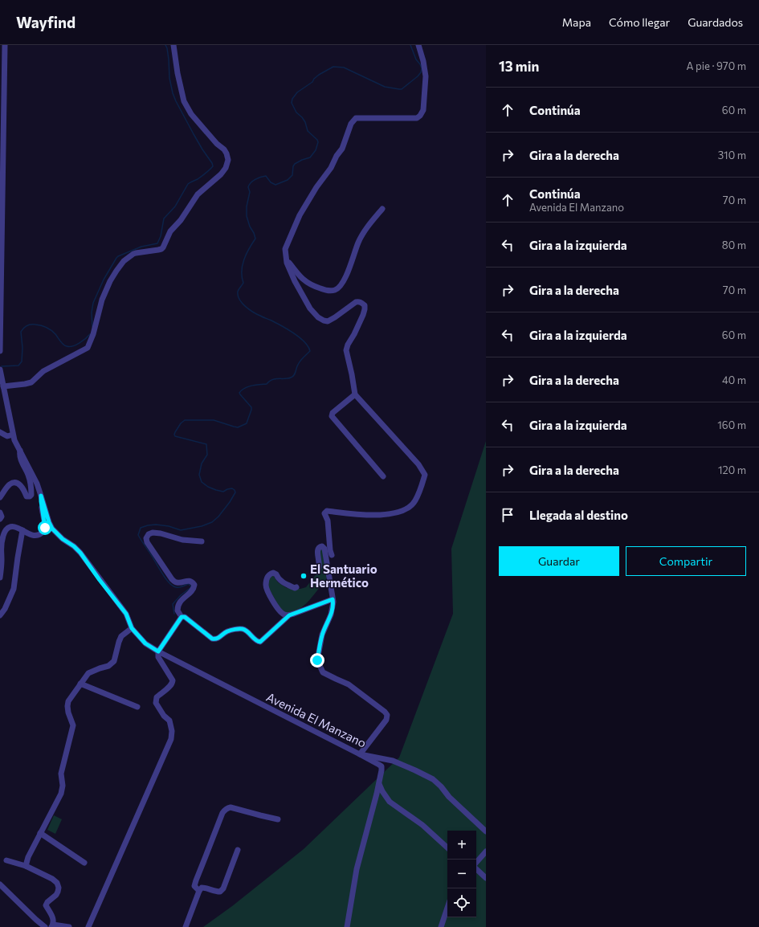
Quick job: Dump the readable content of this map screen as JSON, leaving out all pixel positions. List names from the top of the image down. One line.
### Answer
{"streets":{"street":["Avenida El Manzano"]},"places":["El Santuario Hermético"],"page":{"header":"Wayfind","nav":["Mapa","Cómo llegar","Guardados"],"heading":["13 min","A pie · 970 m"],"list":[["Continúa","60 m"],["Gira a la derecha","310 m"],["Continúa","Avenida El Manzano","70 m"],["Gira a la izquierda","80 m"],["Gira a la derecha","70 m"],["Gira a la izquierda","60 m"],["Gira a la derecha","40 m"],["Gira a la izquierda","160 m"],["Gira a la derecha","120 m"],"Llegada al destino"],"buttons":["Guardar","Compartir"],"map_buttons":["+","−"]}}
